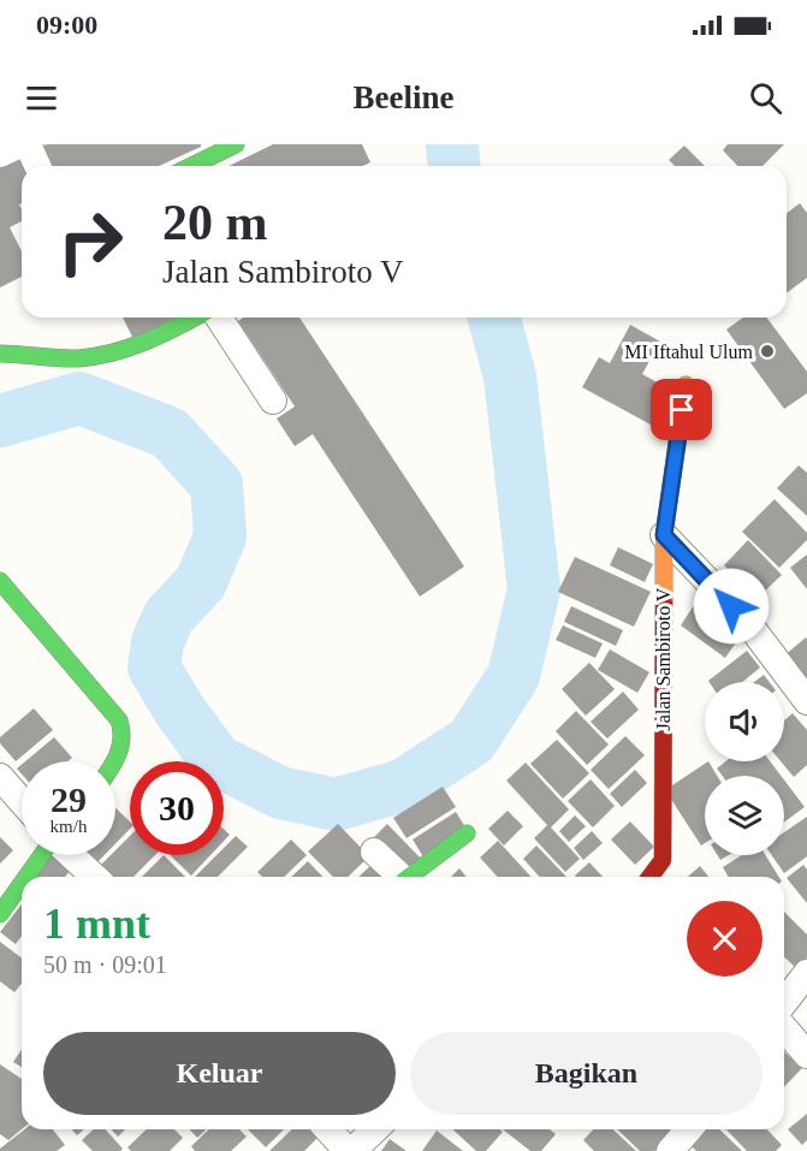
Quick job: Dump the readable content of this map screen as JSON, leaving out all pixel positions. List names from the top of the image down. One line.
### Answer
{"streets":{"street":["Jalan Sambiroto V"]},"places":["MI Iftahul Ulum"],"page":{"status":"09:00","header":"Beeline","turn":["20 m","Jalan Sambiroto V"],"speed":"29 km/h","limit":"30","heading":["1 mnt","50 m · 09:01"],"buttons":["Keluar","Bagikan"]}}
